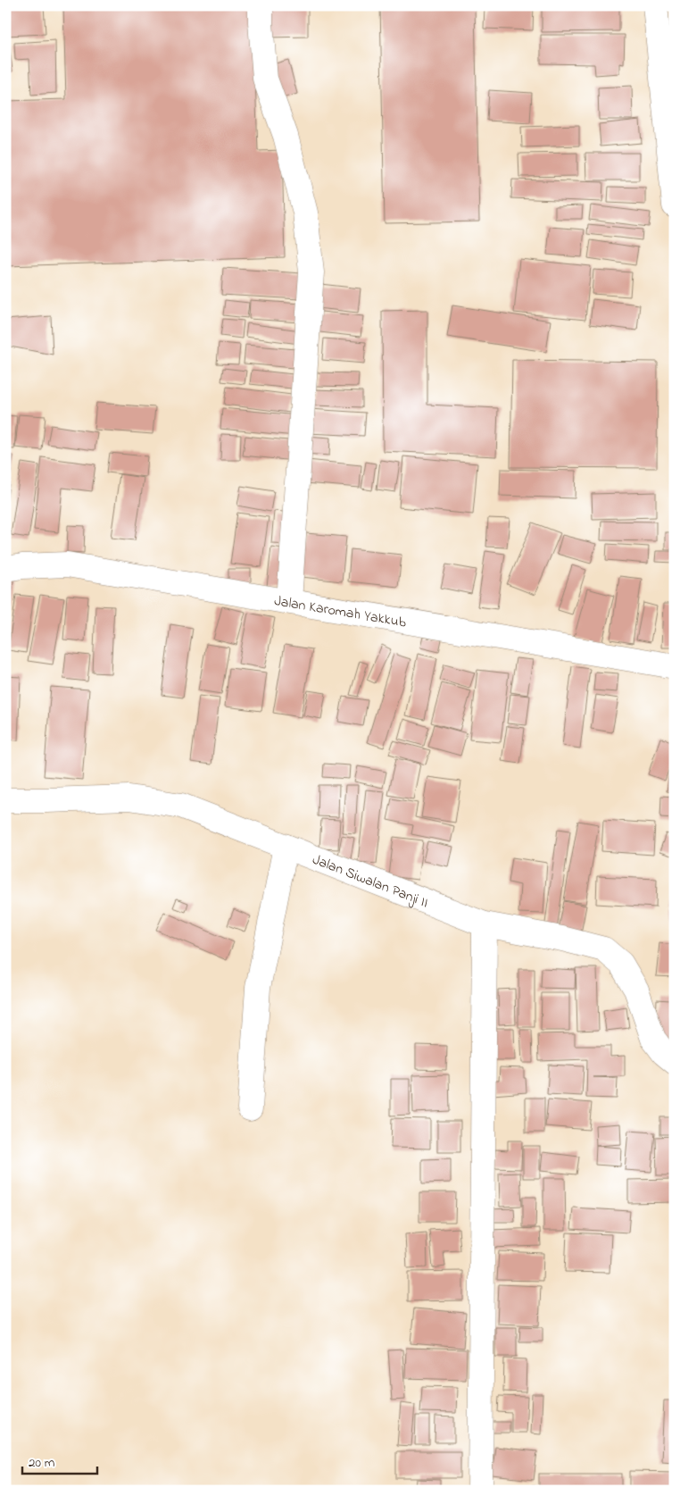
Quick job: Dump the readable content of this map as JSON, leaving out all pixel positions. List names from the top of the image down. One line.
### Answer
{"streets":{"street":["Jalan Karomah Yakkub","Jalan Siwalan Panji II"]},"scale_bar":"20 m"}
